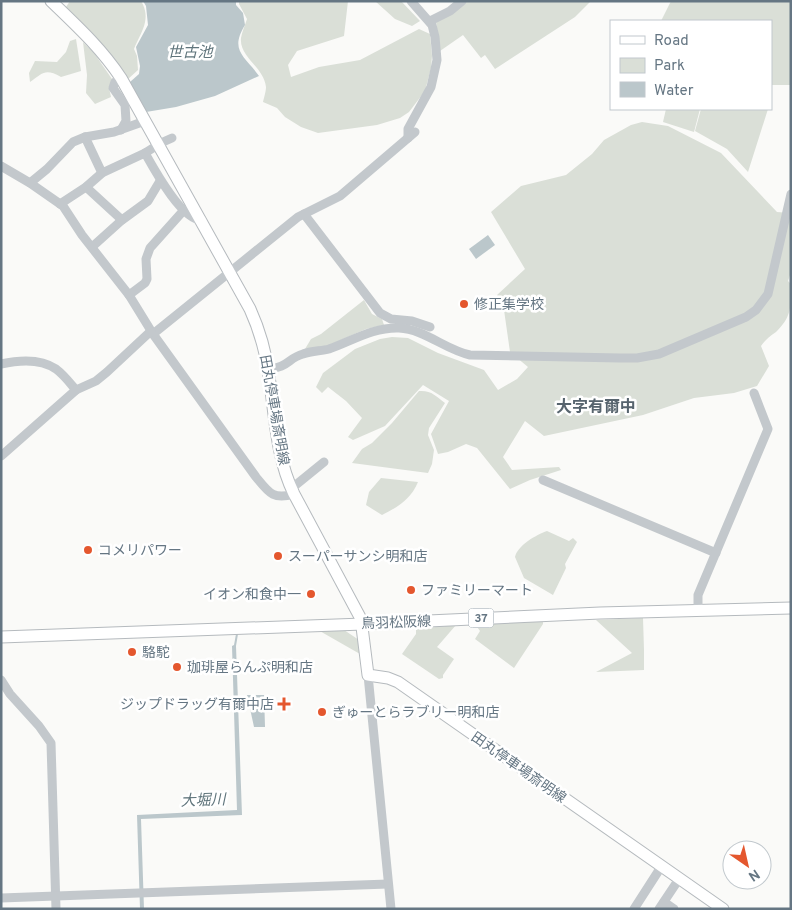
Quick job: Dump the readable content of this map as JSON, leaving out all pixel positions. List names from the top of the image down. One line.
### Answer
{"streets":{"main road":["田丸停車場斎明線","37","鳥羽松阪線"]},"crossings":[["田丸停車場斎明線","鳥羽松阪線"]],"districts":["大字有爾中"],"water":["世古池","大堀川"],"places":{"other":["修正集学校","コメリパワー","スーパーサンシ明和店","ファミリーマート","イオン和食中一","駱駝","珈琲屋らんぷ明和店","ぎゅーとらラブリー明和店"],"health":["ジップドラッグ有爾中店"]},"legend":["Road","Park","Water"],"north":"bottom right"}
